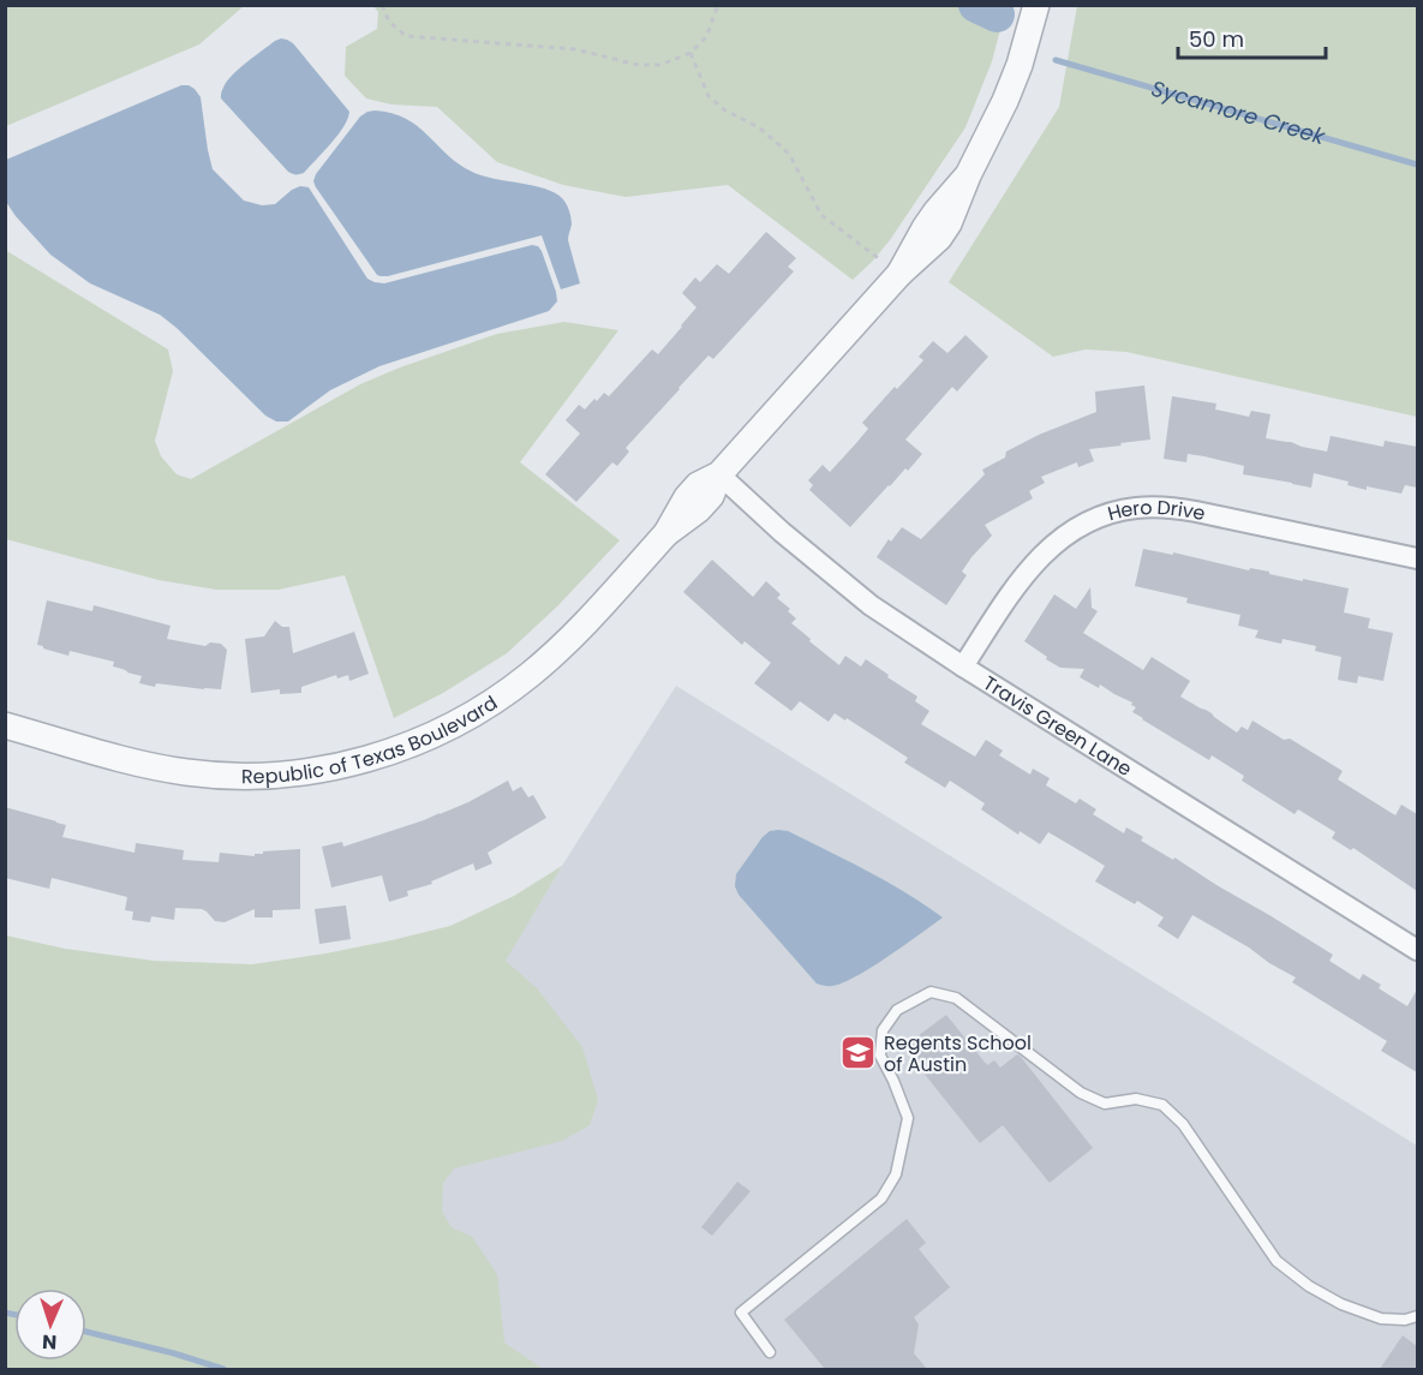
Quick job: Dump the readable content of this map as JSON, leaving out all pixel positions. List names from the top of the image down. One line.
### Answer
{"streets":{"street":["Hero Drive","Travis Green Lane","Republic of Texas Boulevard"]},"crossings":[["Hero Drive","Travis Green Lane"],["Travis Green Lane","Republic of Texas Boulevard"]],"water":["Sycamore Creek"],"places":{"school or university":["Regents School of Austin"]},"scale_bar":"50 m","north":"bottom"}
